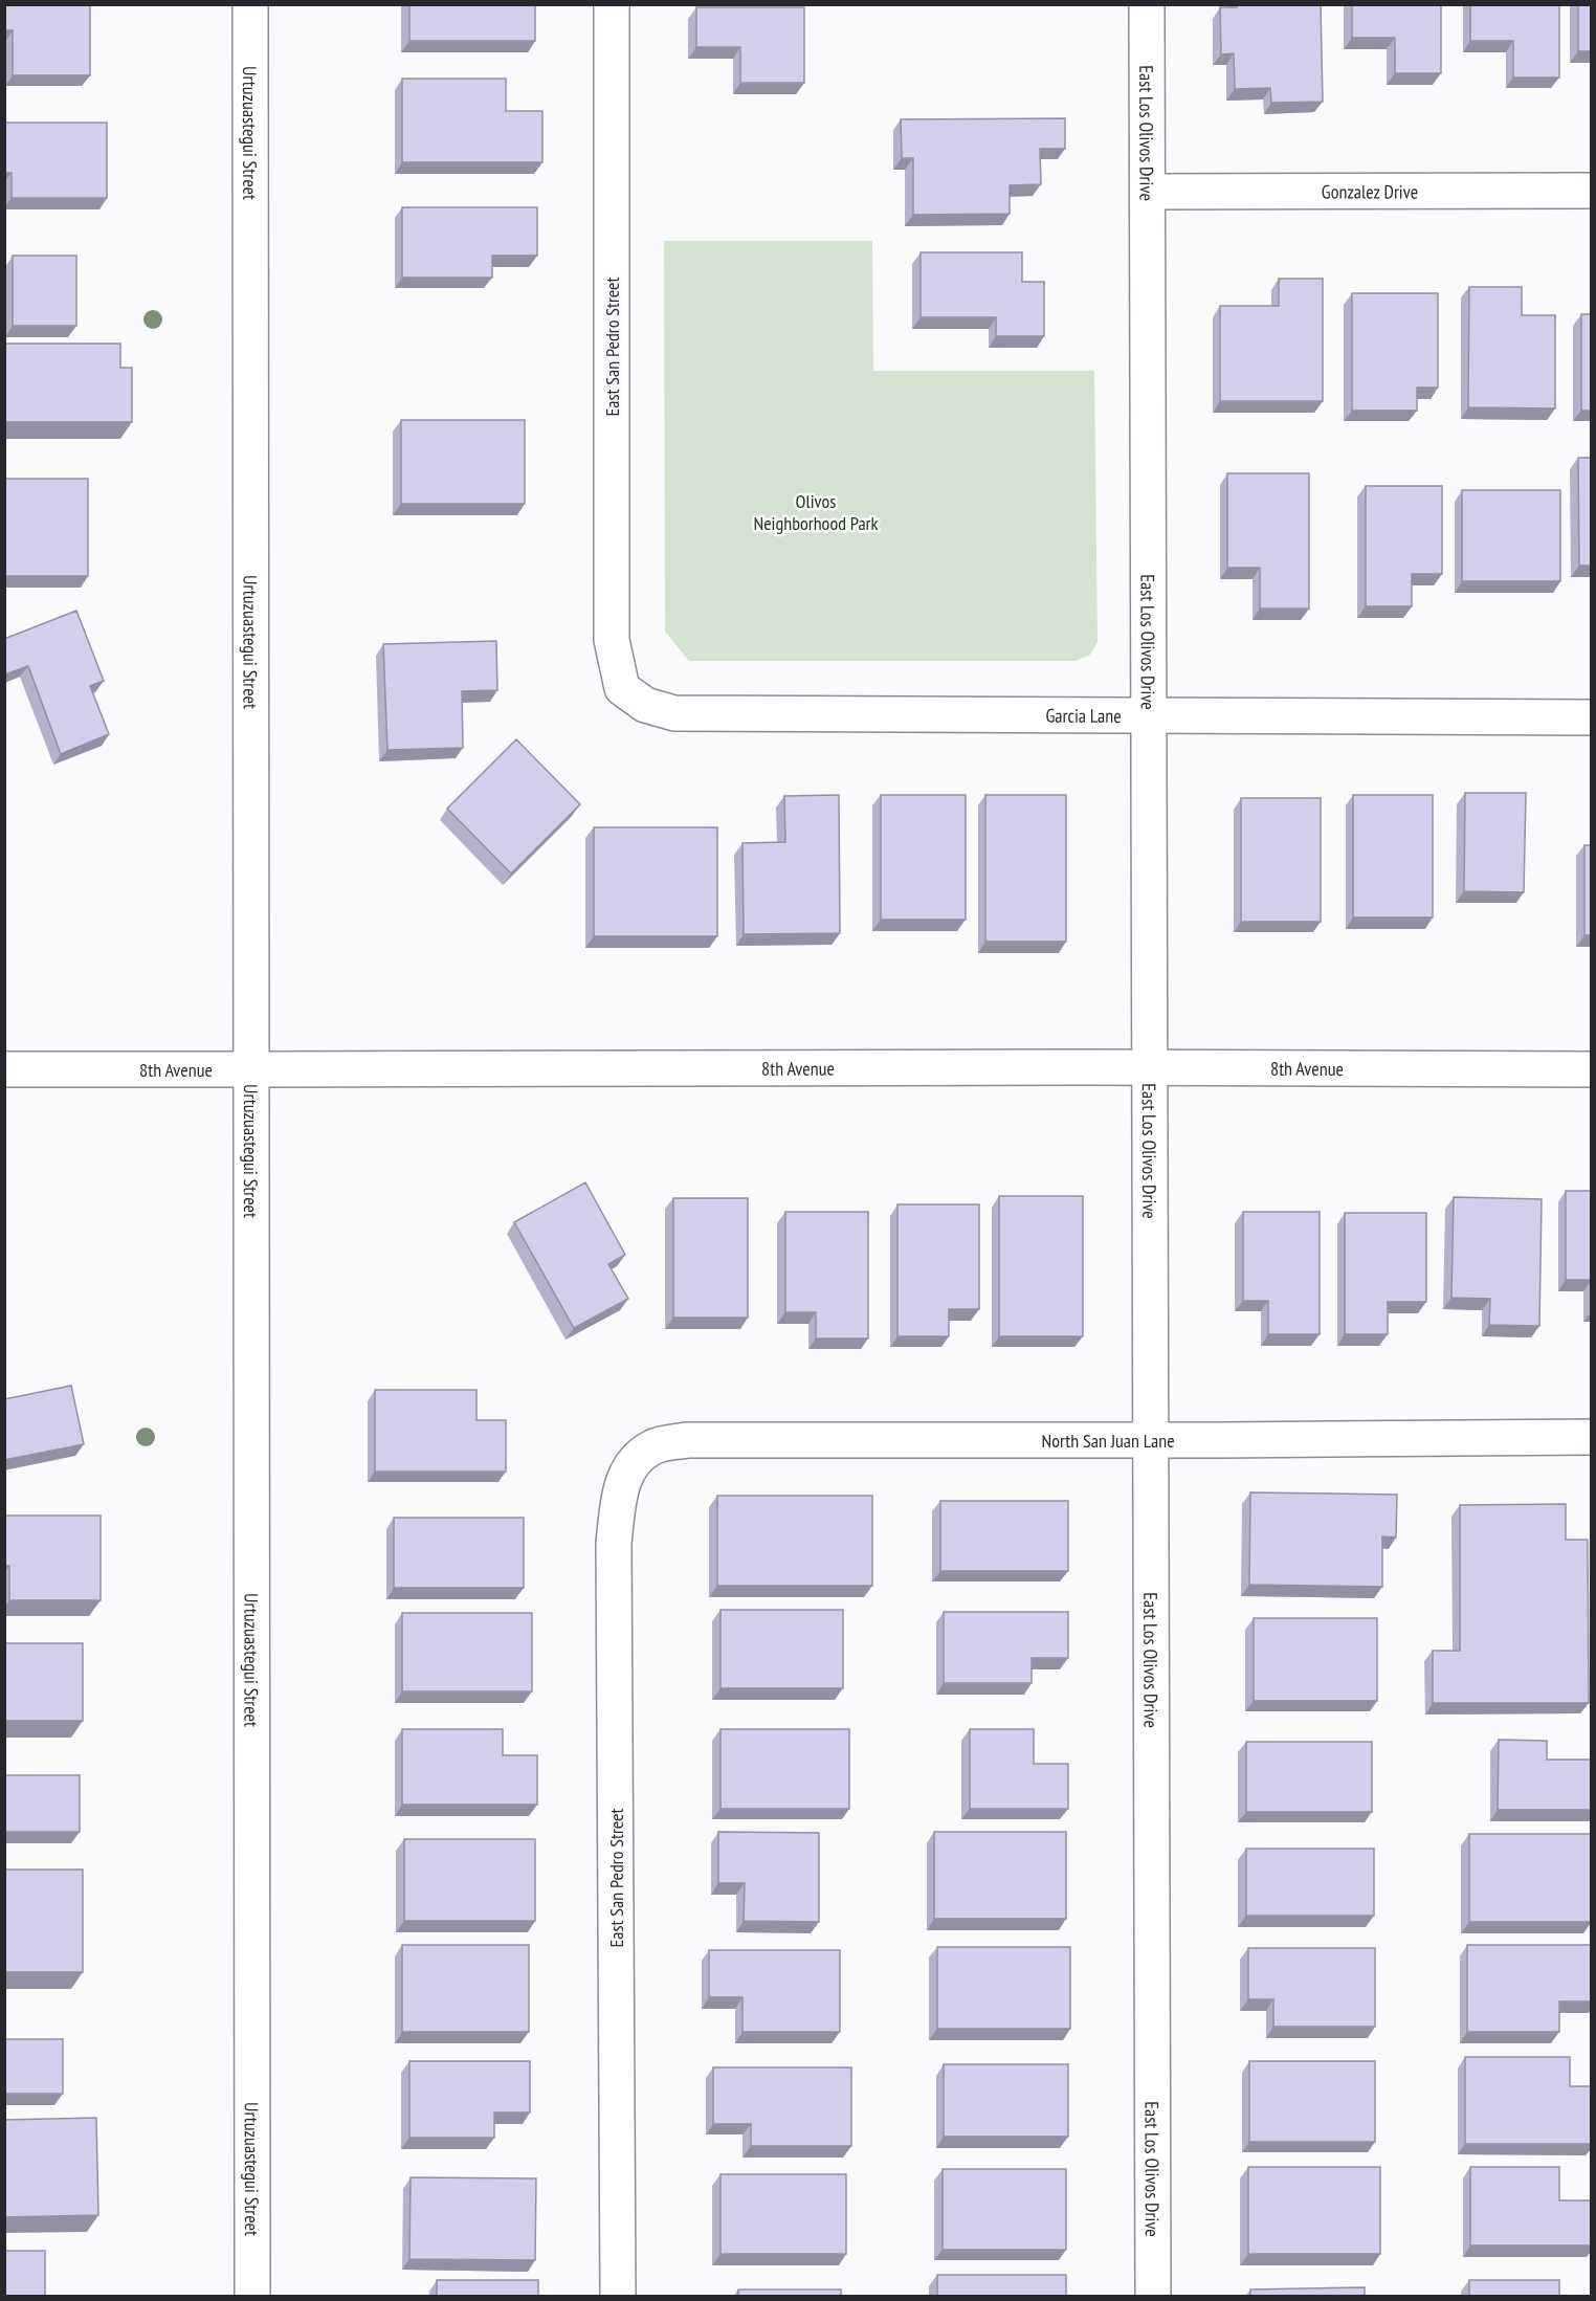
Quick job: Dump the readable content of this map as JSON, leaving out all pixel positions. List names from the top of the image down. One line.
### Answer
{"streets":{"street":["Urtuzuastegui Street","East Los Olivos Drive","Gonzalez Drive","East San Pedro Street","Garcia Lane","8th Avenue","North San Juan Lane"]},"crossings":[["Urtuzuastegui Street","8th Avenue"],["East Los Olivos Drive","Gonzalez Drive"],["East Los Olivos Drive","Garcia Lane"],["East Los Olivos Drive","8th Avenue"],["East Los Olivos Drive","North San Juan Lane"],["East San Pedro Street","Garcia Lane"],["East San Pedro Street","North San Juan Lane"]],"parks":["Olivos Neighborhood Park"]}
